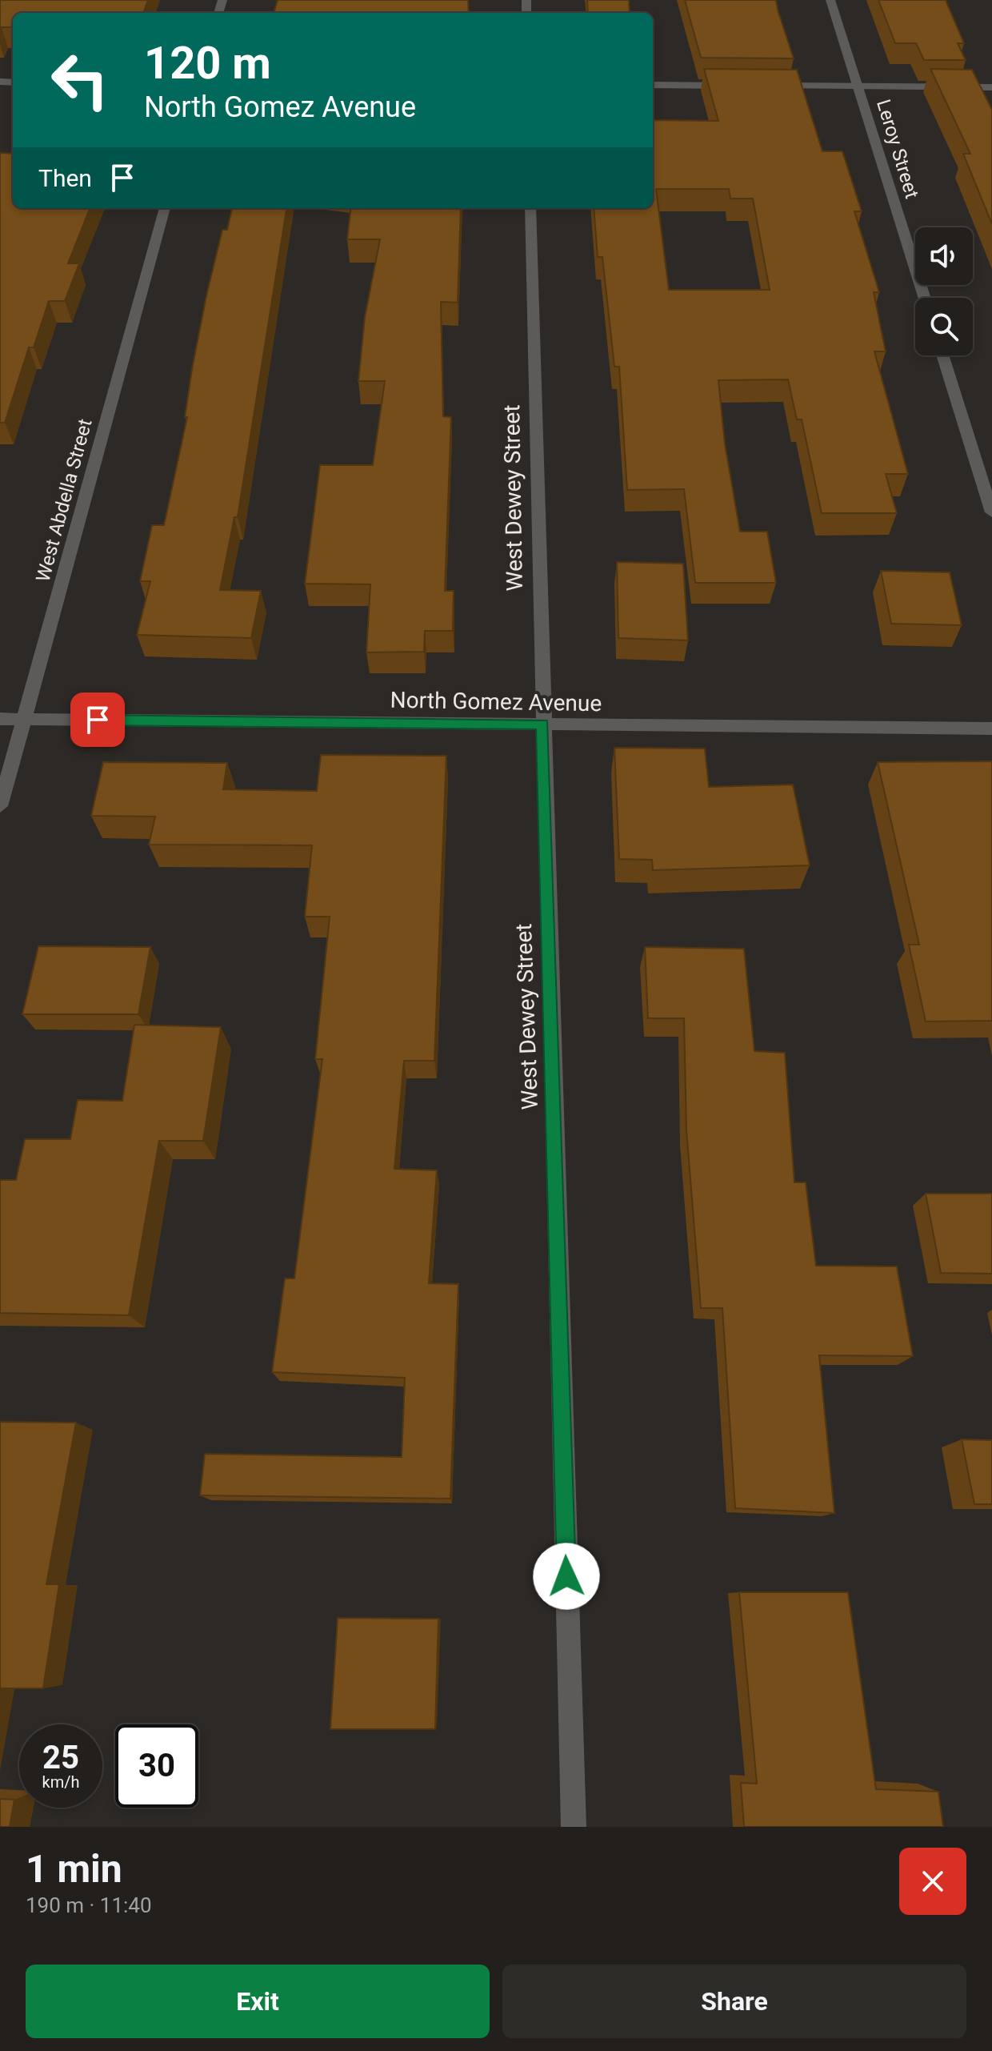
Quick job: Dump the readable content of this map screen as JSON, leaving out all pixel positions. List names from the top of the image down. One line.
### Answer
{"streets":{"street":["Leroy Street","West Dewey Street","West Abdella Street","North Gomez Avenue"]},"crossings":[["West Dewey Street","North Gomez Avenue"],["West Abdella Street","North Gomez Avenue"]],"page":{"turn":["120 m","North Gomez Avenue"],"then":"Then","speed":"25 km/h","limit":"30","heading":["1 min","190 m · 11:40"],"buttons":["Exit","Share"]}}
